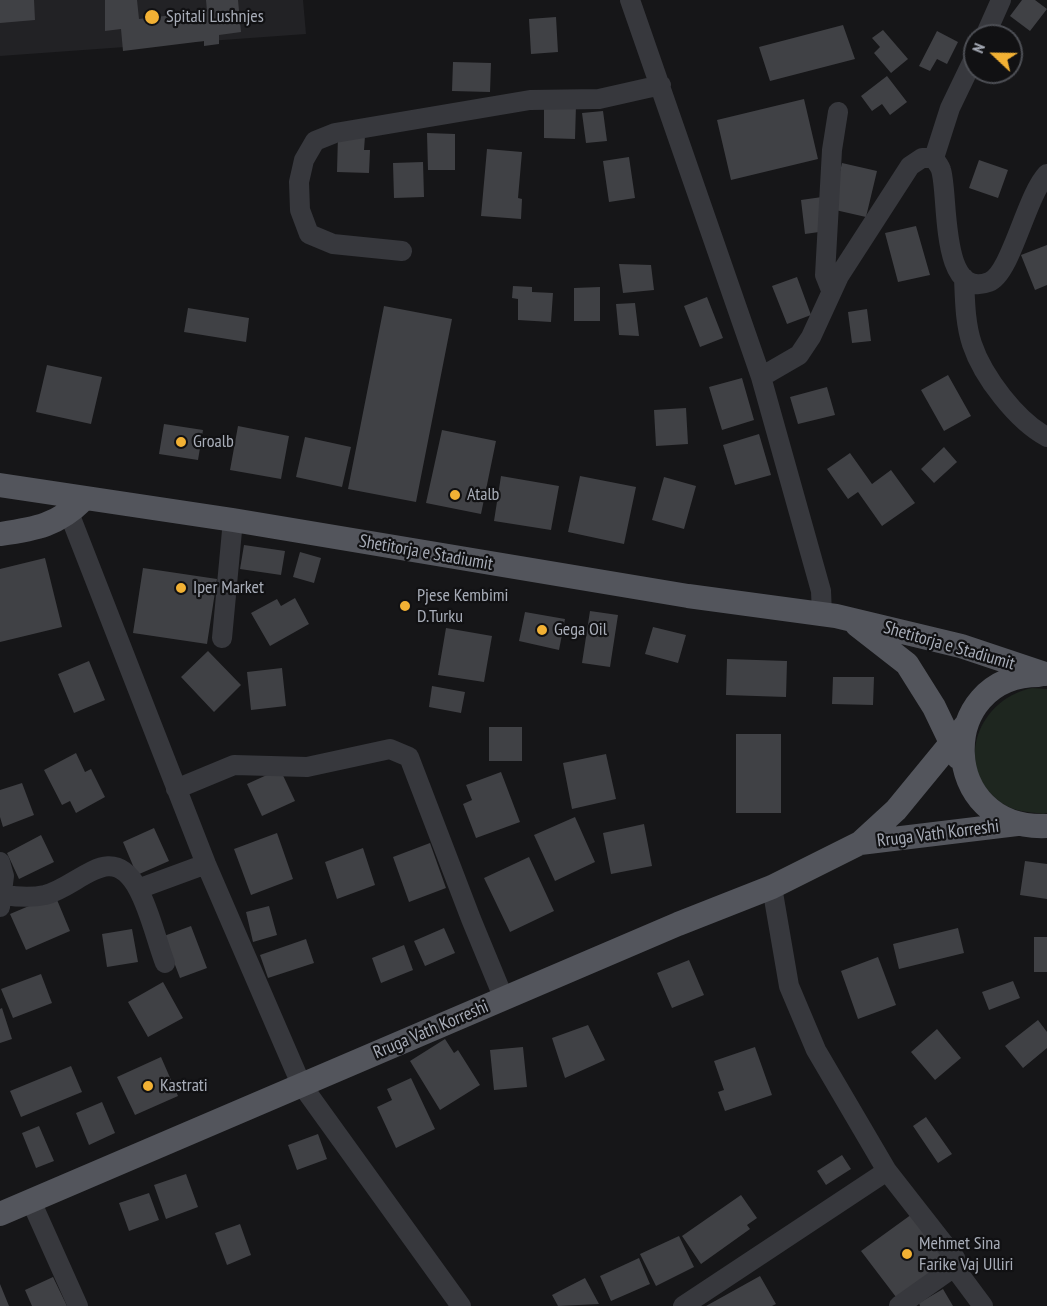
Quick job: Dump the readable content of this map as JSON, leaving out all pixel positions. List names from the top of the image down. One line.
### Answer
{"streets":{"main road":["Shetitorja e Stadiumit","Rruga Vath Korreshi"]},"crossings":[["Shetitorja e Stadiumit","Rruga Vath Korreshi"]],"places":["Spitali Lushnjes","Groalb","Atalb","Iper Market","Pjese Kembimi D.Turku","Gega Oil","Kastrati","Mehmet Sina Farike Vaj Ulliri"],"north":"left"}
